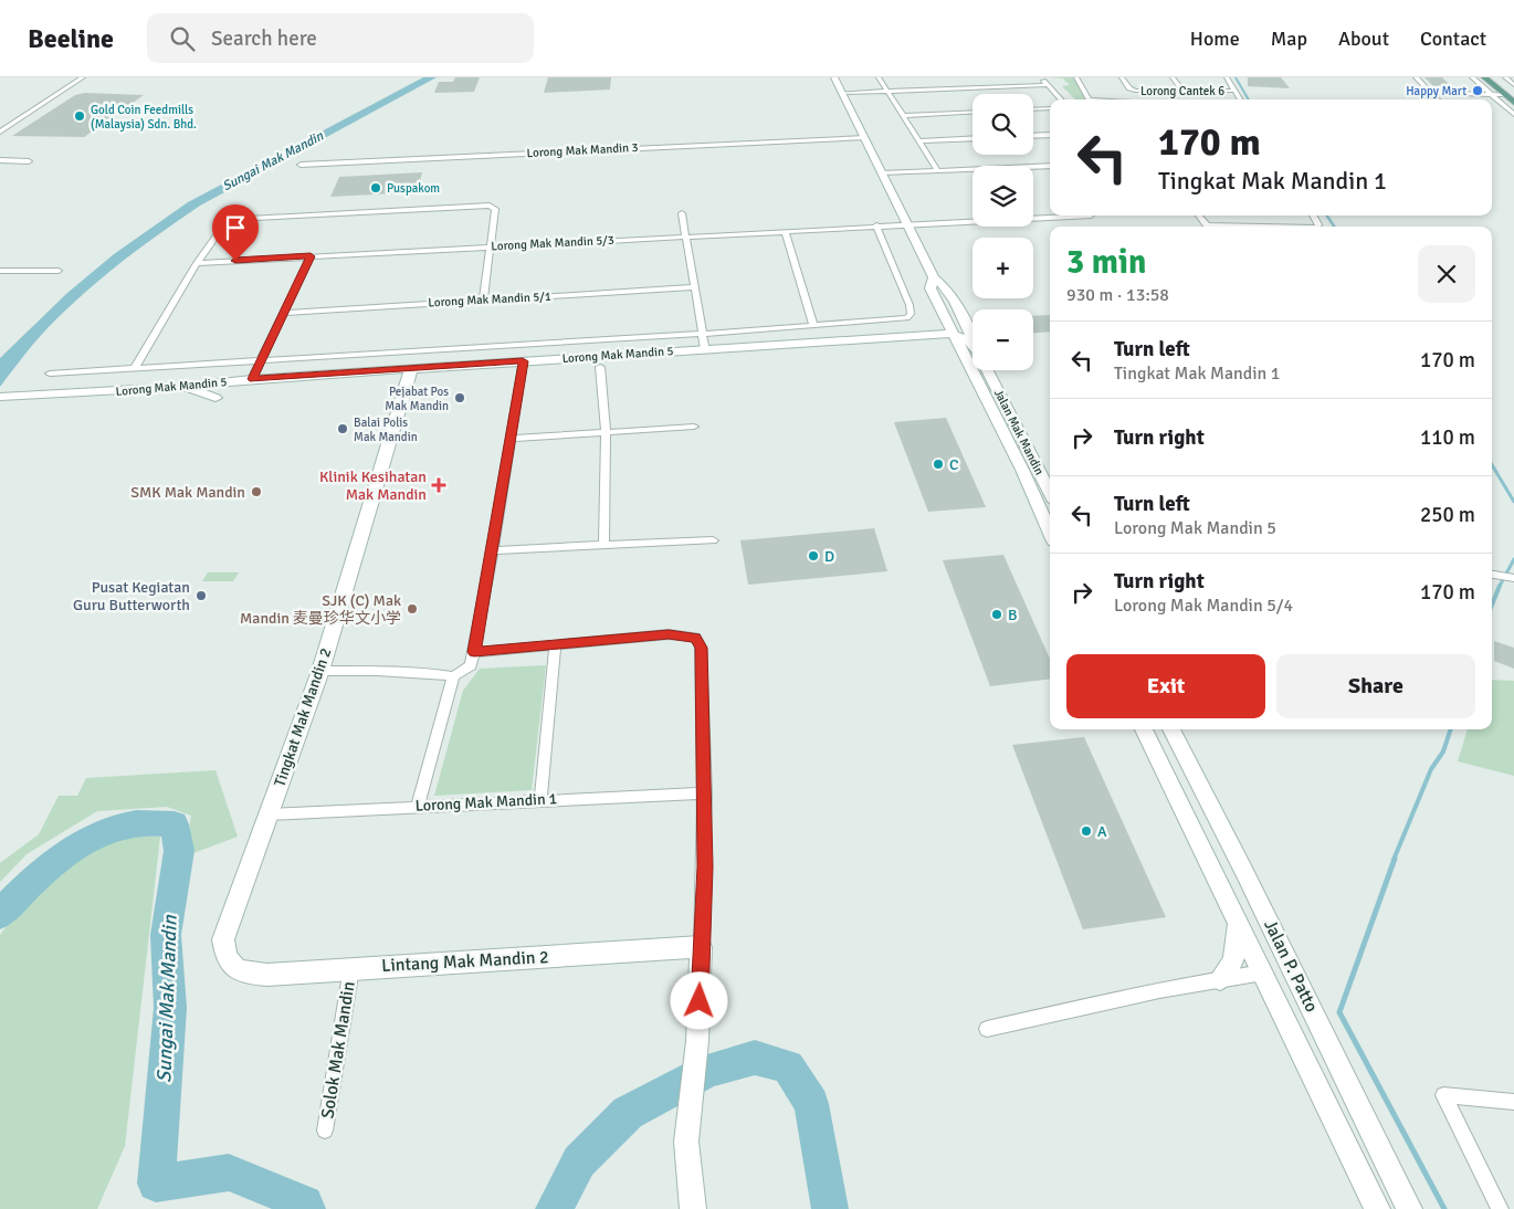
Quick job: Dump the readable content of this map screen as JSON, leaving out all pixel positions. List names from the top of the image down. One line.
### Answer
{"streets":{"street":["Lorong Cantek 6","Lorong Mak Mandin 3","Lorong Mak Mandin 5/3","Lorong Mak Mandin 5/1","Lorong Mak Mandin 5","Jalan Mak Mandin","Tingkat Mak Mandin 2","Lorong Mak Mandin 1","Lintang Mak Mandin 2","Jalan P. Patto","Solok Mak Mandin"]},"crossings":[["Lorong Mak Mandin 5","Jalan Mak Mandin"],["Lorong Mak Mandin 5","Tingkat Mak Mandin 2"],["Tingkat Mak Mandin 2","Lorong Mak Mandin 1"],["Tingkat Mak Mandin 2","Lintang Mak Mandin 2"],["Lintang Mak Mandin 2","Solok Mak Mandin"]],"water":["Sungai Mak Mandin"],"places":{"other":["Happy Mart","Gold Coin Feedmills (Malaysia) Sdn. Bhd.","Puspakom","Pejabat Pos Mak Mandin","Balai Polis Mak Mandin","C","SMK Mak Mandin","D","Pusat Kegiatan Guru Butterworth","SJK (C) Mak Mandin 麦曼珍华文小学","B","A"],"health":["Klinik Kesihatan Mak Mandin"]},"page":{"header":"Beeline","search":"Search here","nav":["Home","Map","About","Contact"],"map_buttons":["+","−"],"turn":["170 m","Tingkat Mak Mandin 1"],"heading":["3 min","930 m · 13:58"],"list":[{"name":"Turn left","note":"Tingkat Mak Mandin 1","value":"170 m"},{"name":"Turn right","value":"110 m"},{"name":"Turn left","note":"Lorong Mak Mandin 5","value":"250 m"},{"name":"Turn right","note":"Lorong Mak Mandin 5/4","value":"170 m"}],"buttons":["Exit","Share"]}}
